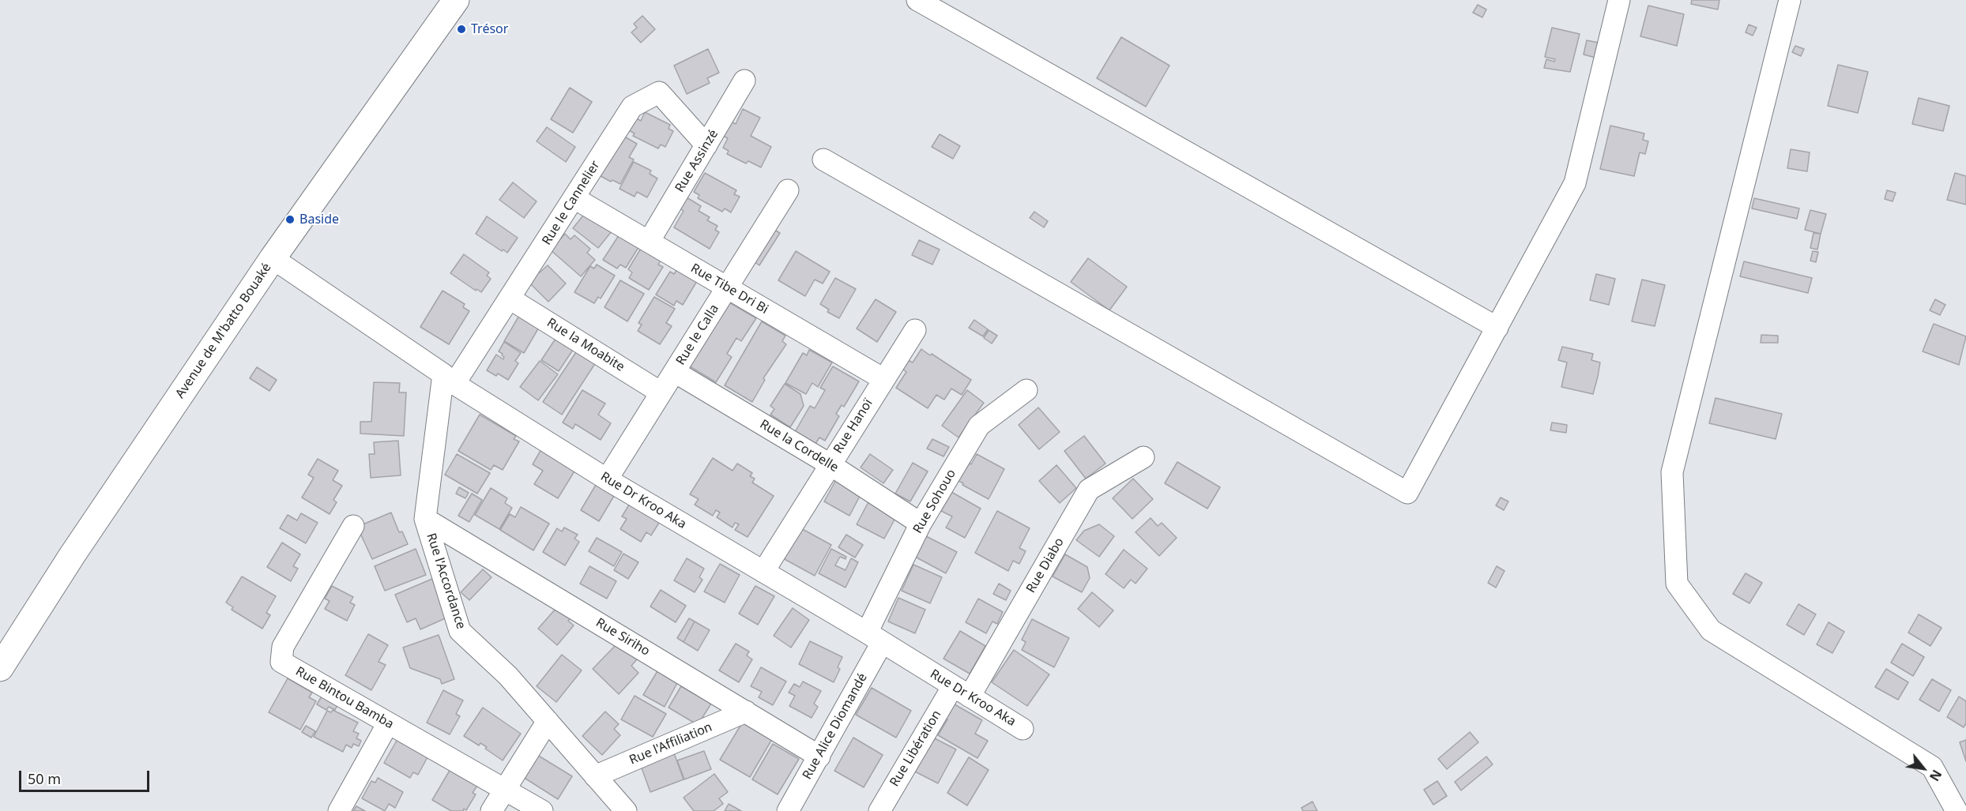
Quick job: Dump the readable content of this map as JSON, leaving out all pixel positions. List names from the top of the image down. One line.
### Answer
{"streets":{"street":["Rue Assinzé","Rue le Cannelier","Rue Tibe Dri Bi","Avenue de M'batto Bouaké","Rue le Calla","Rue la Moabite","Rue Hanoï","Rue la Cordelle","Rue Dr Kroo Aka","Rue Sohouo","Rue Diabo","Rue l'Accordance","Rue Siriho","Rue Bintou Bamba","Rue Alice Diomandé","Rue l'Affiliation","Rue Libération"]},"crossings":[["Rue Assinzé","Rue le Cannelier"],["Rue Assinzé","Rue Tibe Dri Bi"],["Rue le Cannelier","Rue Tibe Dri Bi"],["Rue le Cannelier","Rue la Moabite"],["Rue le Cannelier","Rue Dr Kroo Aka"],["Rue le Cannelier","Rue l'Accordance"],["Rue Tibe Dri Bi","Rue le Calla"],["Rue Tibe Dri Bi","Rue Hanoï"],["Avenue de M'batto Bouaké","Rue Dr Kroo Aka"],["Rue le Calla","Rue la Moabite"],["Rue le Calla","Rue la Cordelle"],["Rue le Calla","Rue Dr Kroo Aka"],["Rue Hanoï","Rue la Cordelle"],["Rue Hanoï","Rue Dr Kroo Aka"],["Rue la Cordelle","Rue Sohouo"],["Rue Dr Kroo Aka","Rue Sohouo"],["Rue Dr Kroo Aka","Rue Diabo"],["Rue Dr Kroo Aka","Rue l'Accordance"],["Rue Dr Kroo Aka","Rue Alice Diomandé"],["Rue Dr Kroo Aka","Rue Libération"],["Rue Sohouo","Rue Alice Diomandé"],["Rue Diabo","Rue Libération"],["Rue l'Accordance","Rue Siriho"],["Rue l'Accordance","Rue l'Affiliation"],["Rue Siriho","Rue Alice Diomandé"],["Rue Siriho","Rue l'Affiliation"]],"places":["Trésor","Baside"],"scale_bar":"50 m","north":"bottom right"}
